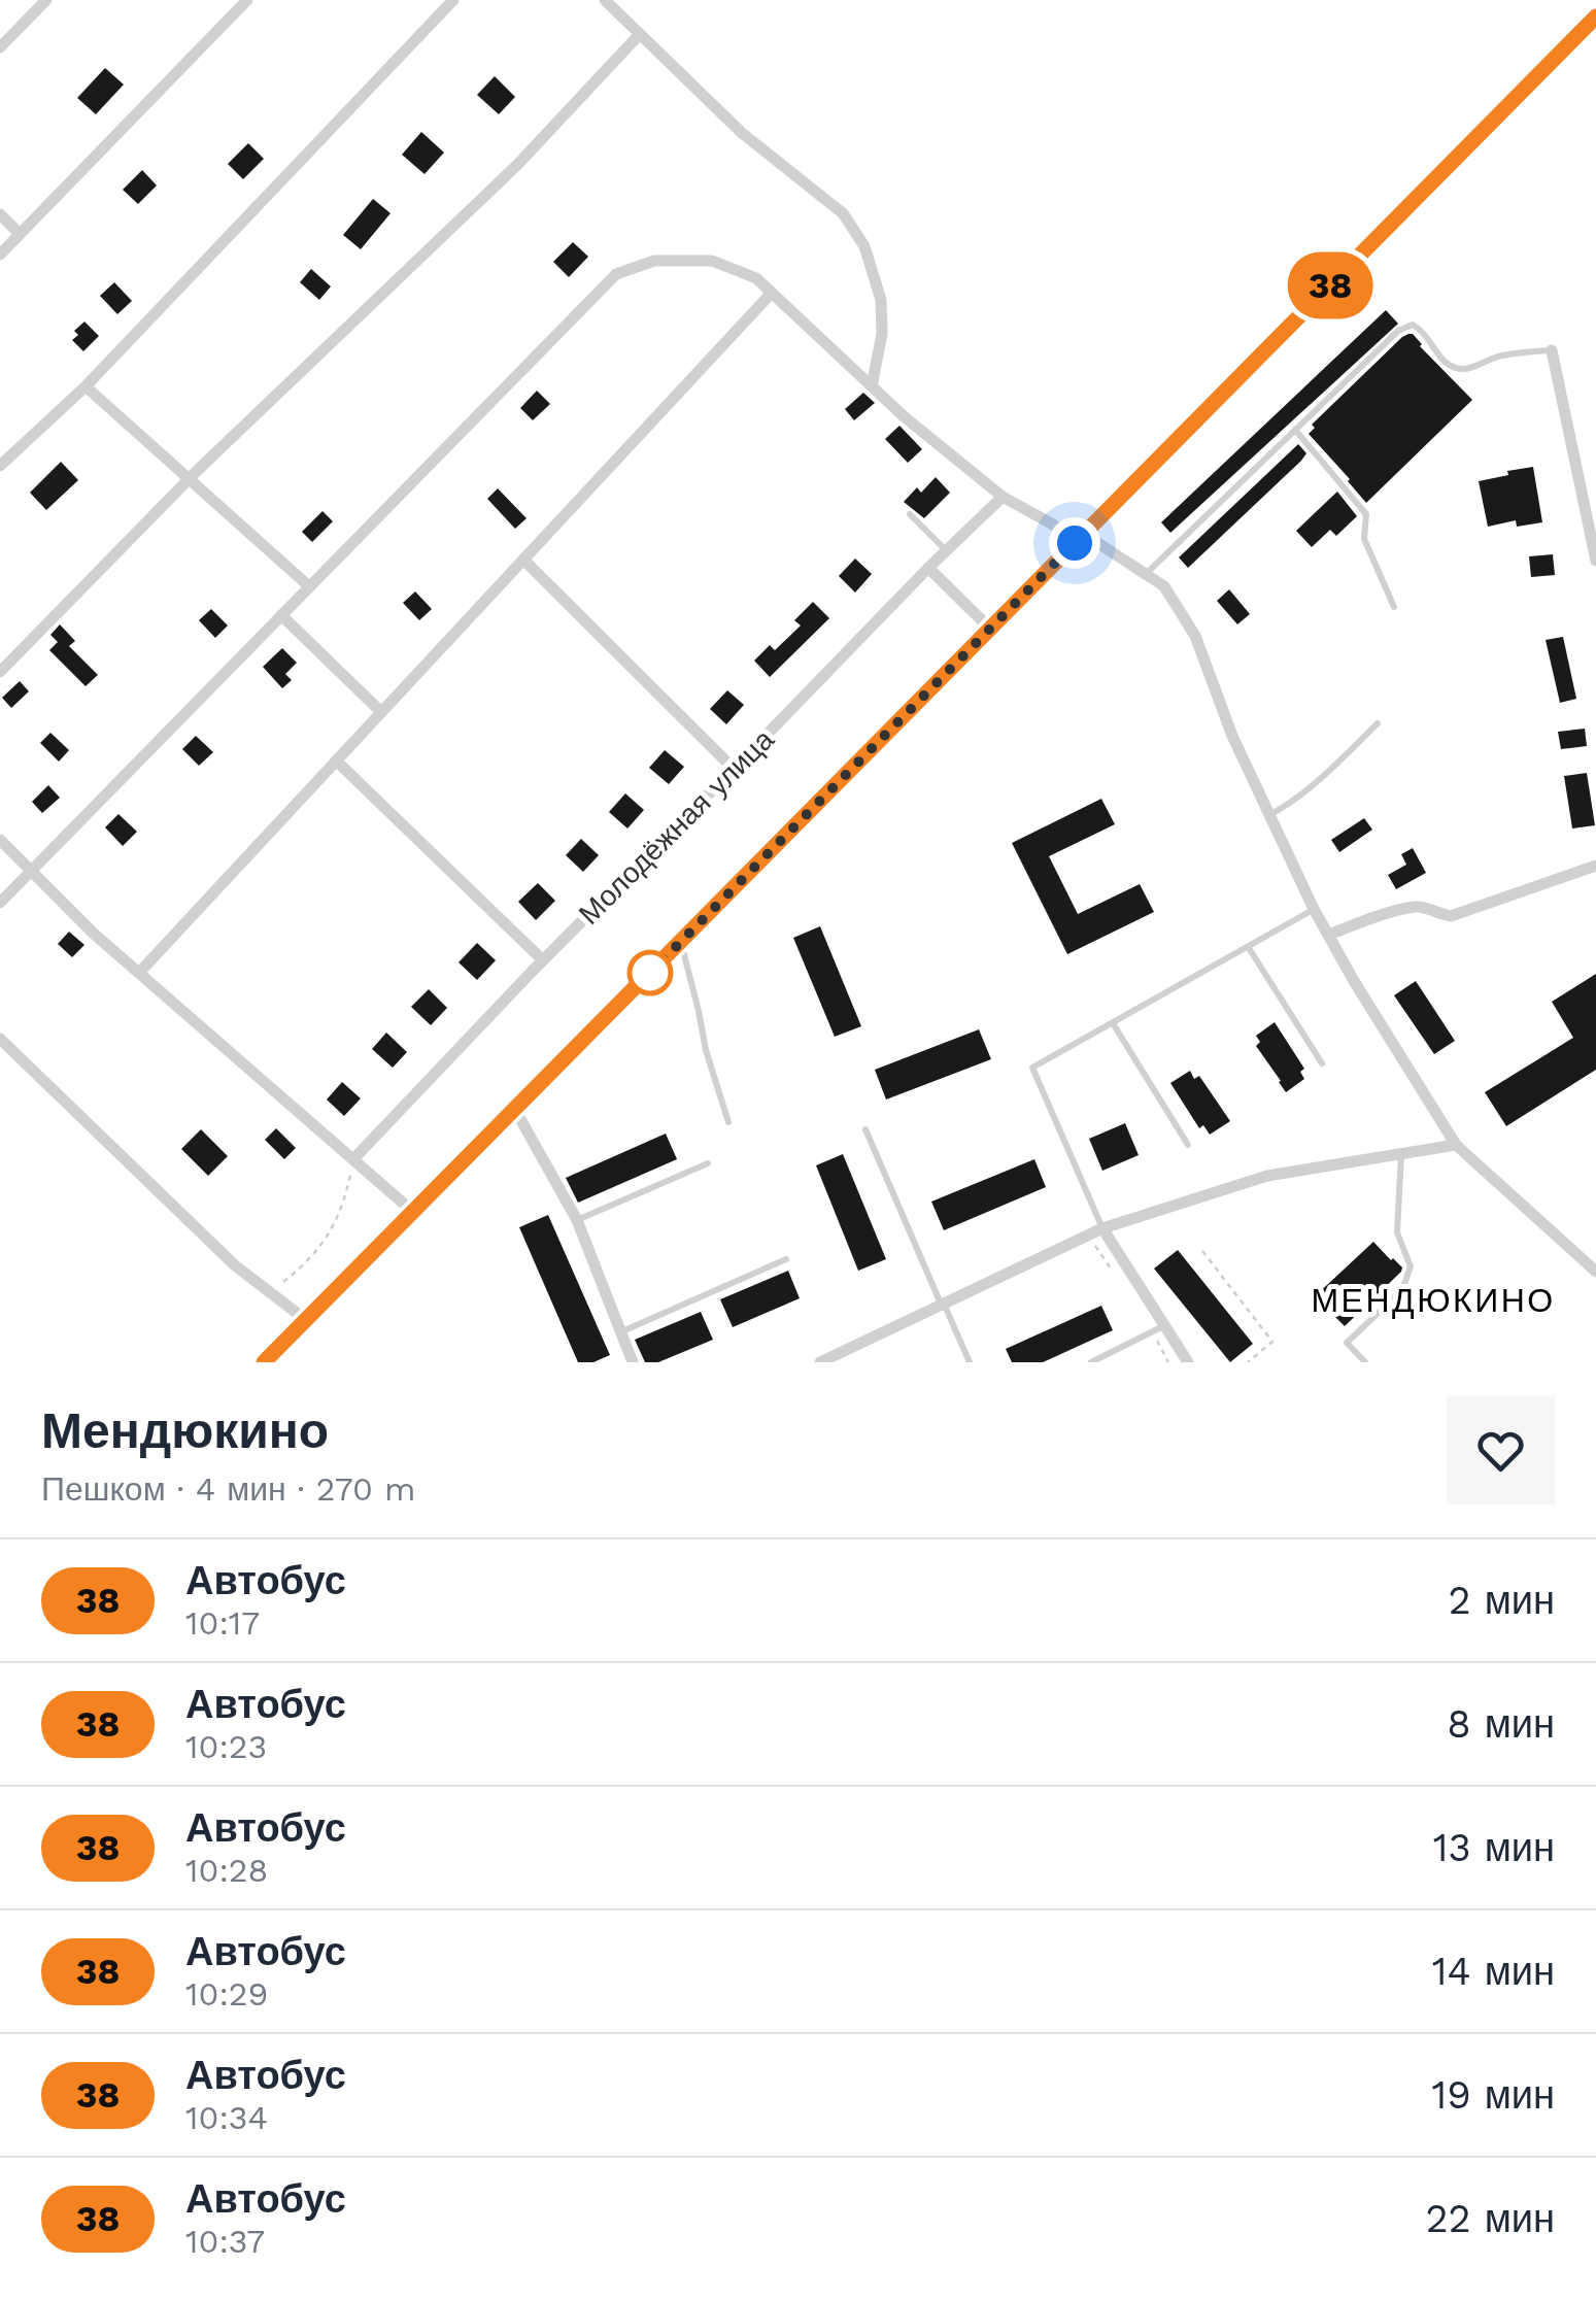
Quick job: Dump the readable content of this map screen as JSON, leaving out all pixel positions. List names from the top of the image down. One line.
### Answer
{"streets":{"street":["Молодёжная улица"]},"districts":["МЕНДЮКИНО"],"lines":["bus line 38"],"page":{"on_map":"38","heading":["Мендюкино","Пешком · 4 мин · 270 m"],"list":[{"mark":"38","name":"Автобус","note":"10:17","value":"2 мин"},{"mark":"38","name":"Автобус","note":"10:23","value":"8 мин"},{"mark":"38","name":"Автобус","note":"10:28","value":"13 мин"},{"mark":"38","name":"Автобус","note":"10:29","value":"14 мин"},{"mark":"38","name":"Автобус","note":"10:34","value":"19 мин"},{"mark":"38","name":"Автобус","note":"10:37","value":"22 мин"}]}}
